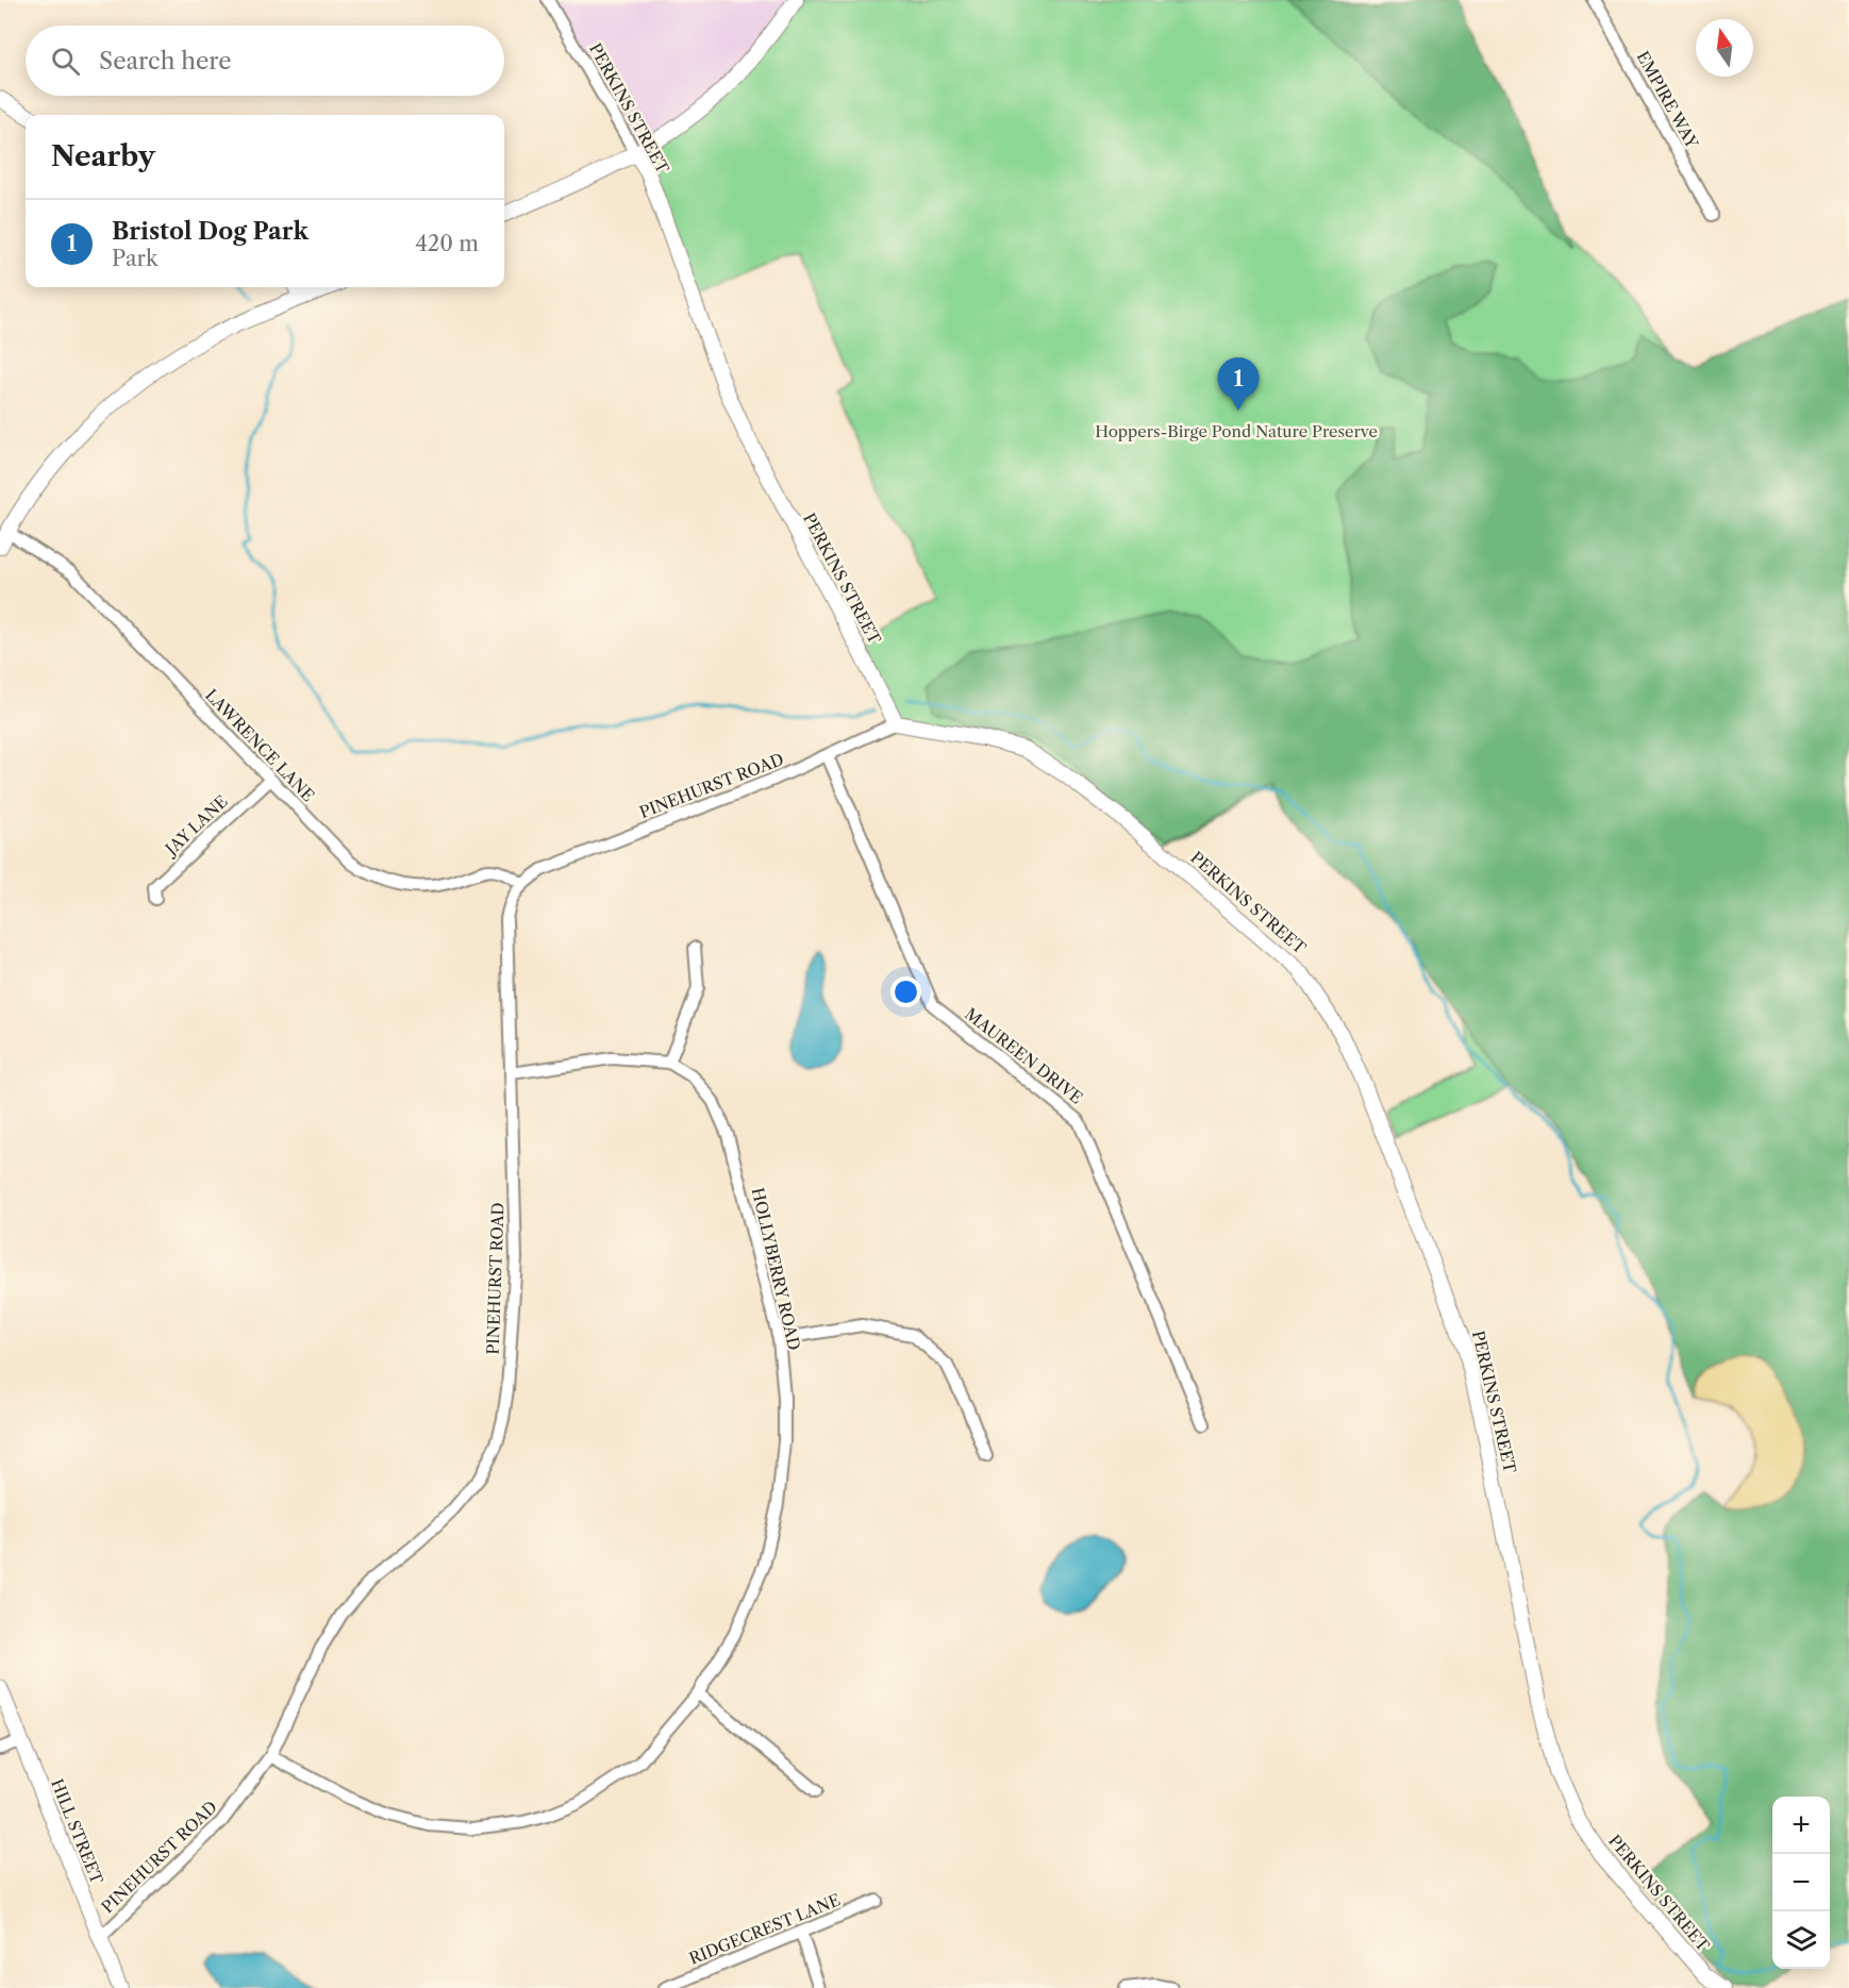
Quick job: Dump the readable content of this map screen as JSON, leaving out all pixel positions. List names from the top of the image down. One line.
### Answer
{"streets":{"street":["EMPIRE WAY","PERKINS STREET","LAWRENCE LANE","PINEHURST ROAD","JAY LANE","MAUREEN DRIVE","HOLLYBERRY ROAD","HILL STREET","RIDGECREST LANE"]},"crossings":[["PERKINS STREET","PINEHURST ROAD"],["LAWRENCE LANE","PINEHURST ROAD"],["LAWRENCE LANE","JAY LANE"],["PINEHURST ROAD","MAUREEN DRIVE"],["PINEHURST ROAD","HOLLYBERRY ROAD"],["PINEHURST ROAD","HILL STREET"]],"parks":["Hoppers-Birge Pond Nature Preserve"],"north":"top","page":{"search":"Search here","heading":"Nearby","list":[{"mark":"1","name":"Bristol Dog Park","note":"Park","value":"420 m"}],"pins":"1","map_buttons":["+","−"]}}
